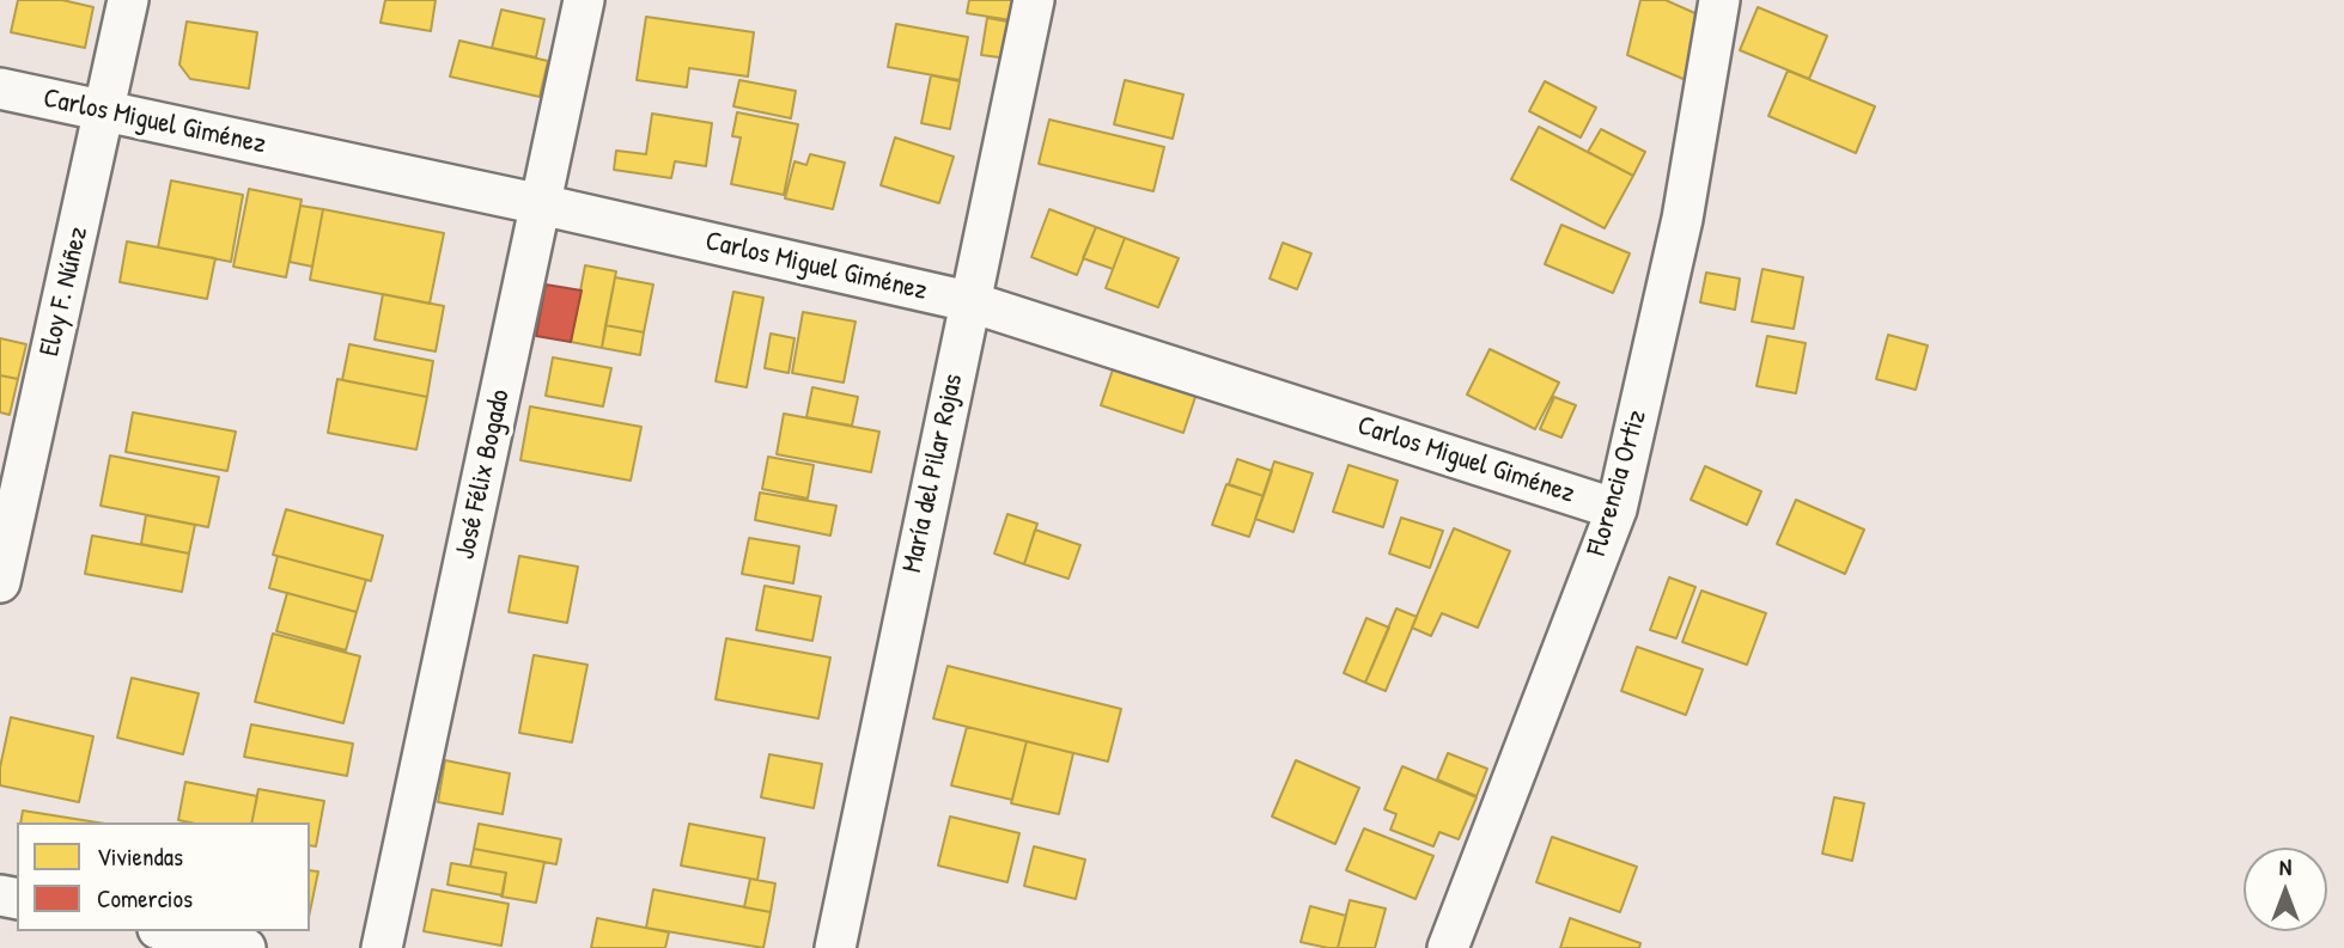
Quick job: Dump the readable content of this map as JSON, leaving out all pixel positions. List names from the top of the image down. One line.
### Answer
{"streets":{"street":["Carlos Miguel Giménez","Eloy F. Núñez","María del Pilar Rojas","José Félix Bogado","Florencia Ortiz"]},"crossings":[["Carlos Miguel Giménez","Eloy F. Núñez"],["Carlos Miguel Giménez","María del Pilar Rojas"],["Carlos Miguel Giménez","José Félix Bogado"],["Carlos Miguel Giménez","Florencia Ortiz"]],"legend":["Viviendas","Comercios"],"north":"top"}
